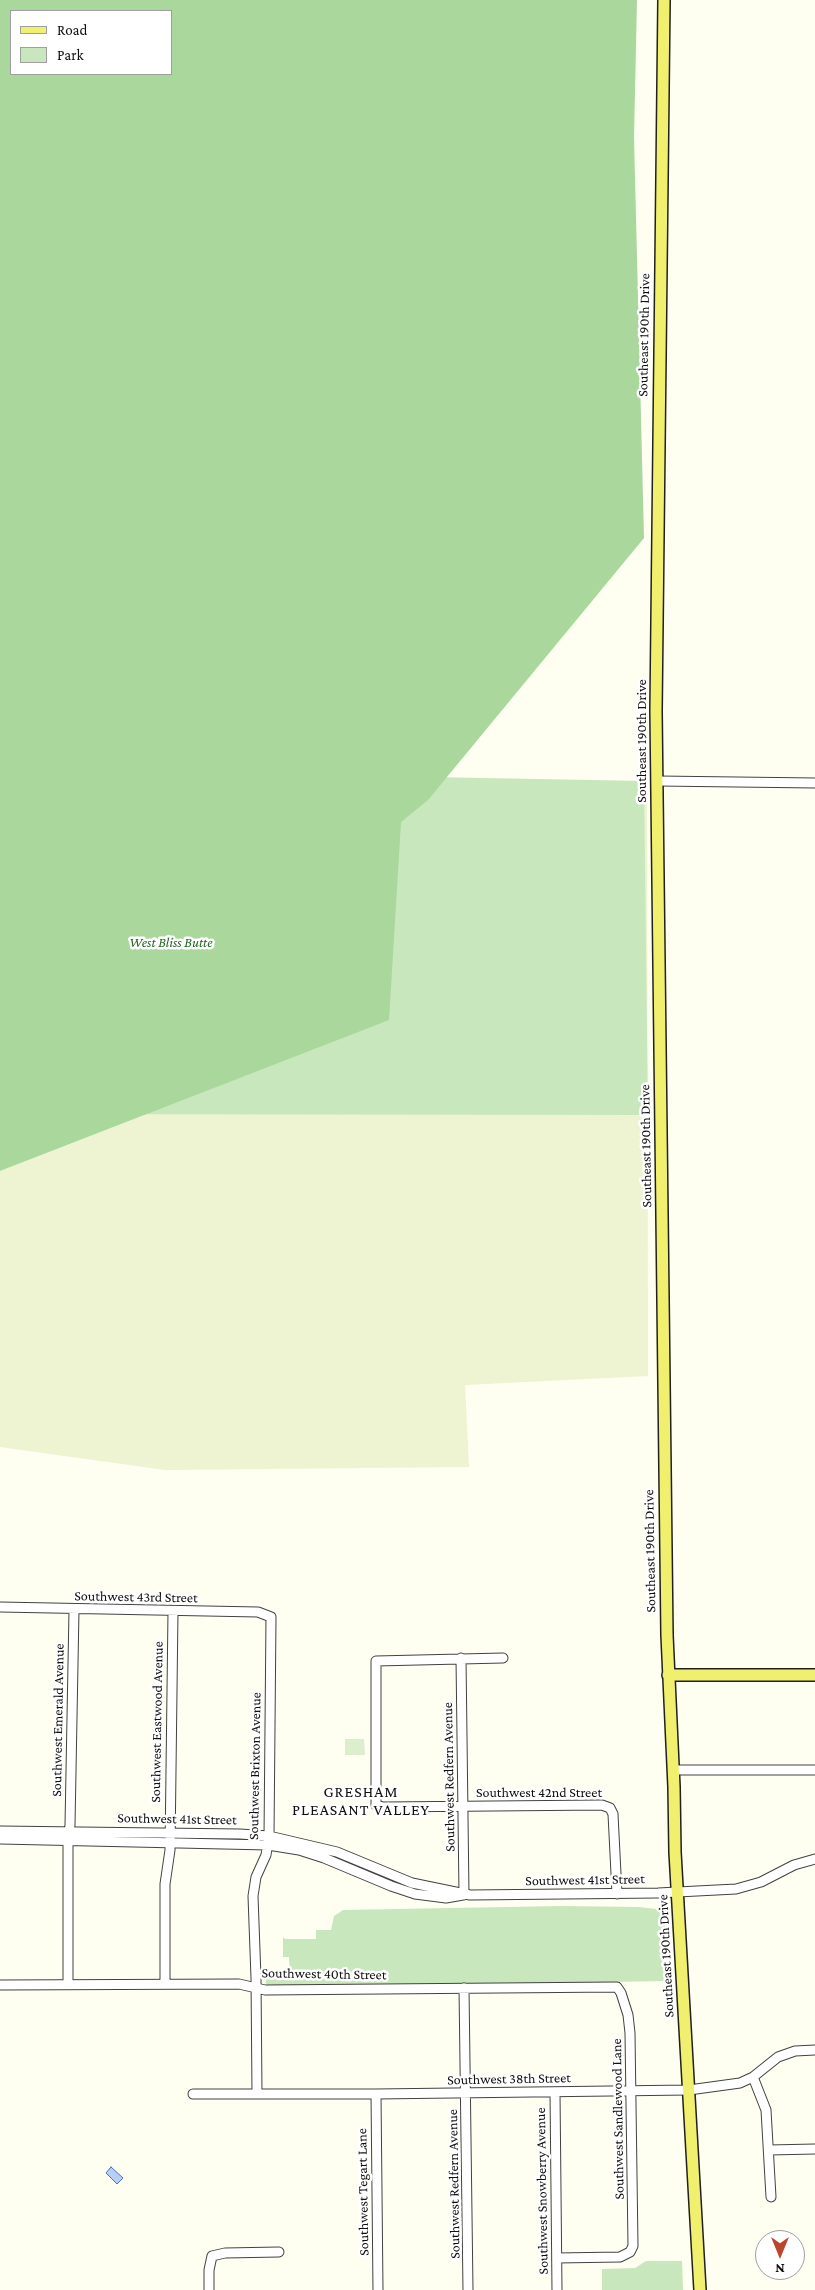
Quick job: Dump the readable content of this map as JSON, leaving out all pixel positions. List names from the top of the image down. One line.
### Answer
{"streets":{"main road":["Southeast 190th Drive"],"street":["Southwest 43rd Street","Southwest Emerald Avenue","Southwest Eastwood Avenue","Southwest Brixton Avenue","Southwest Redfern Avenue","Southwest 42nd Street","Southwest 41st Street","Southwest 40th Street","Southwest 38th Street","Southwest Sandlewood Lane","Southwest Snowberry Avenue","Southwest Tegart Lane"]},"crossings":[["Southeast 190th Drive","Southwest 41st Street"],["Southeast 190th Drive","Southwest 38th Street"],["Southwest 43rd Street","Southwest Emerald Avenue"],["Southwest 43rd Street","Southwest Eastwood Avenue"],["Southwest 43rd Street","Southwest Brixton Avenue"],["Southwest Emerald Avenue","Southwest 41st Street"],["Southwest Emerald Avenue","Southwest 40th Street"],["Southwest Eastwood Avenue","Southwest 41st Street"],["Southwest Eastwood Avenue","Southwest 40th Street"],["Southwest Brixton Avenue","Southwest 41st Street"],["Southwest Brixton Avenue","Southwest 40th Street"],["Southwest Brixton Avenue","Southwest 38th Street"],["Southwest Redfern Avenue","Southwest 42nd Street"],["Southwest Redfern Avenue","Southwest 41st Street"],["Southwest Redfern Avenue","Southwest 40th Street"],["Southwest Redfern Avenue","Southwest 38th Street"],["Southwest 42nd Street","Southwest 41st Street"],["Southwest 40th Street","Southwest Sandlewood Lane"],["Southwest 38th Street","Southwest Sandlewood Lane"],["Southwest 38th Street","Southwest Snowberry Avenue"],["Southwest 38th Street","Southwest Tegart Lane"],["Southwest Sandlewood Lane","Southwest Snowberry Avenue"]],"districts":["GRESHAM PLEASANT VALLEY"],"parks":["West Bliss Butte"],"legend":["Road","Park"],"north":"bottom"}
